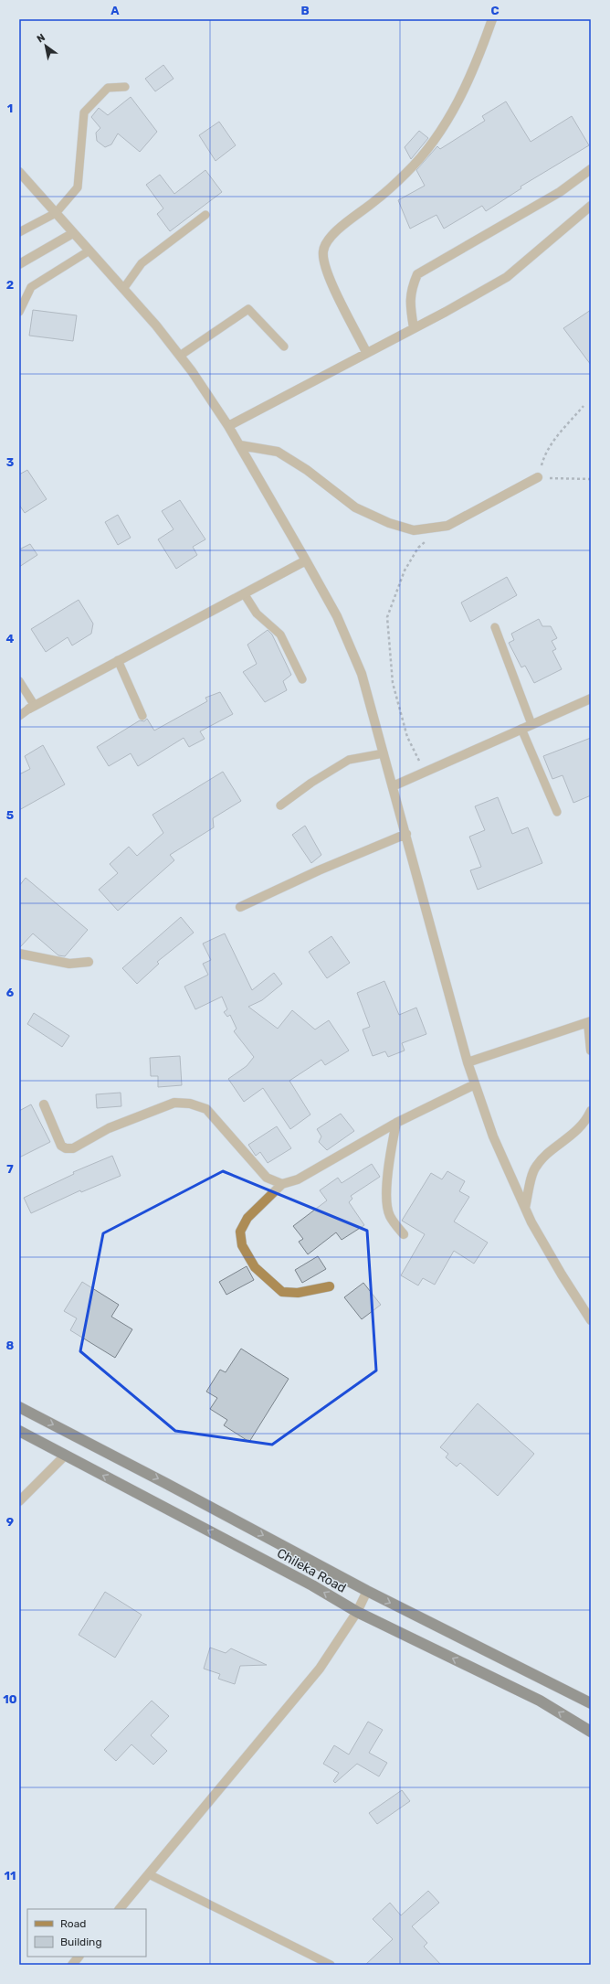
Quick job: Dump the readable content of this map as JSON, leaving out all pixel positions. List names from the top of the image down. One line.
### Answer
{"streets":{"highway":["Chileka Road"]},"legend":["Road","Building"],"north":"top left","grid":{"columns":["A","B","C"],"rows":["1","2","3","4","5","6","7","8","9","10","11"]}}
